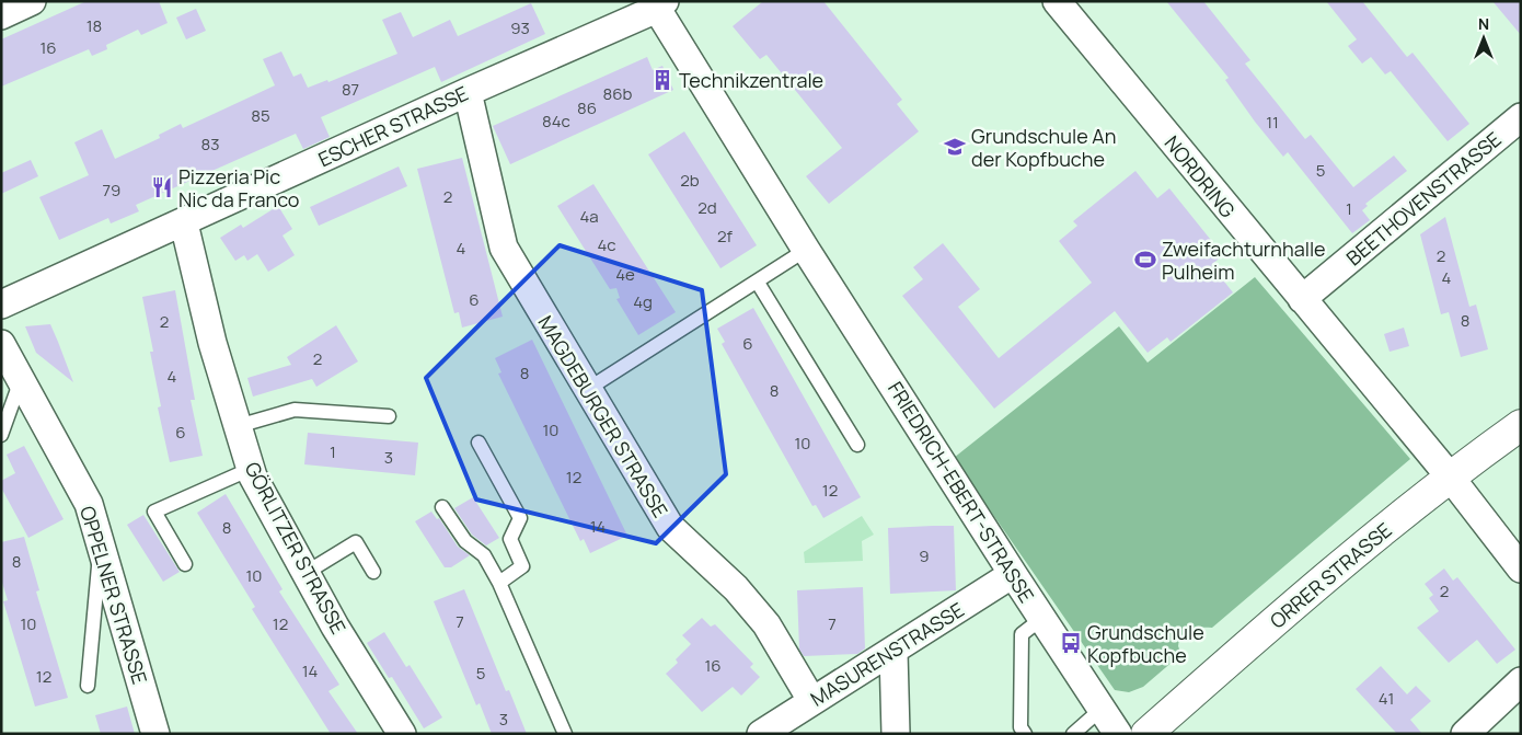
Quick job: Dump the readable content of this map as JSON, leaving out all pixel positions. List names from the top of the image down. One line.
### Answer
{"streets":{"street":["ESCHER STRASSE","NORDRING","BEETHOVENSTRASSE","MAGDEBURGER STRASSE","FRIEDRICH-EBERT-STRASSE","GÖRLITZER STRASSE","ORRER STRASSE","OPPELNER STRASSE","MASURENSTRASSE"]},"crossings":[["ESCHER STRASSE","MAGDEBURGER STRASSE"],["ESCHER STRASSE","FRIEDRICH-EBERT-STRASSE"],["ESCHER STRASSE","GÖRLITZER STRASSE"],["NORDRING","BEETHOVENSTRASSE"],["NORDRING","ORRER STRASSE"],["MAGDEBURGER STRASSE","MASURENSTRASSE"],["FRIEDRICH-EBERT-STRASSE","MASURENSTRASSE"]],"places":{"building":["Technikzentrale"],"school or university":["Grundschule An der Kopfbuche"],"restaurant":["Pizzeria Pic Nic da Franco"],"sports":["Zweifachturnhalle Pulheim"],"bus stop":["Grundschule Kopfbuche"]},"house_numbers":["18","93","16","87","86b","86","85","84c","11","83","5","2b","79","2","2d","1","4a","2f","4c","4","2","4e","4","6","4g","8","2","6","2","8","4","8","10","6","10","1","3","12","12","14","8","9","8","10","2","7","10","12","7","16","14","5","12","41","3"],"north":"top"}
